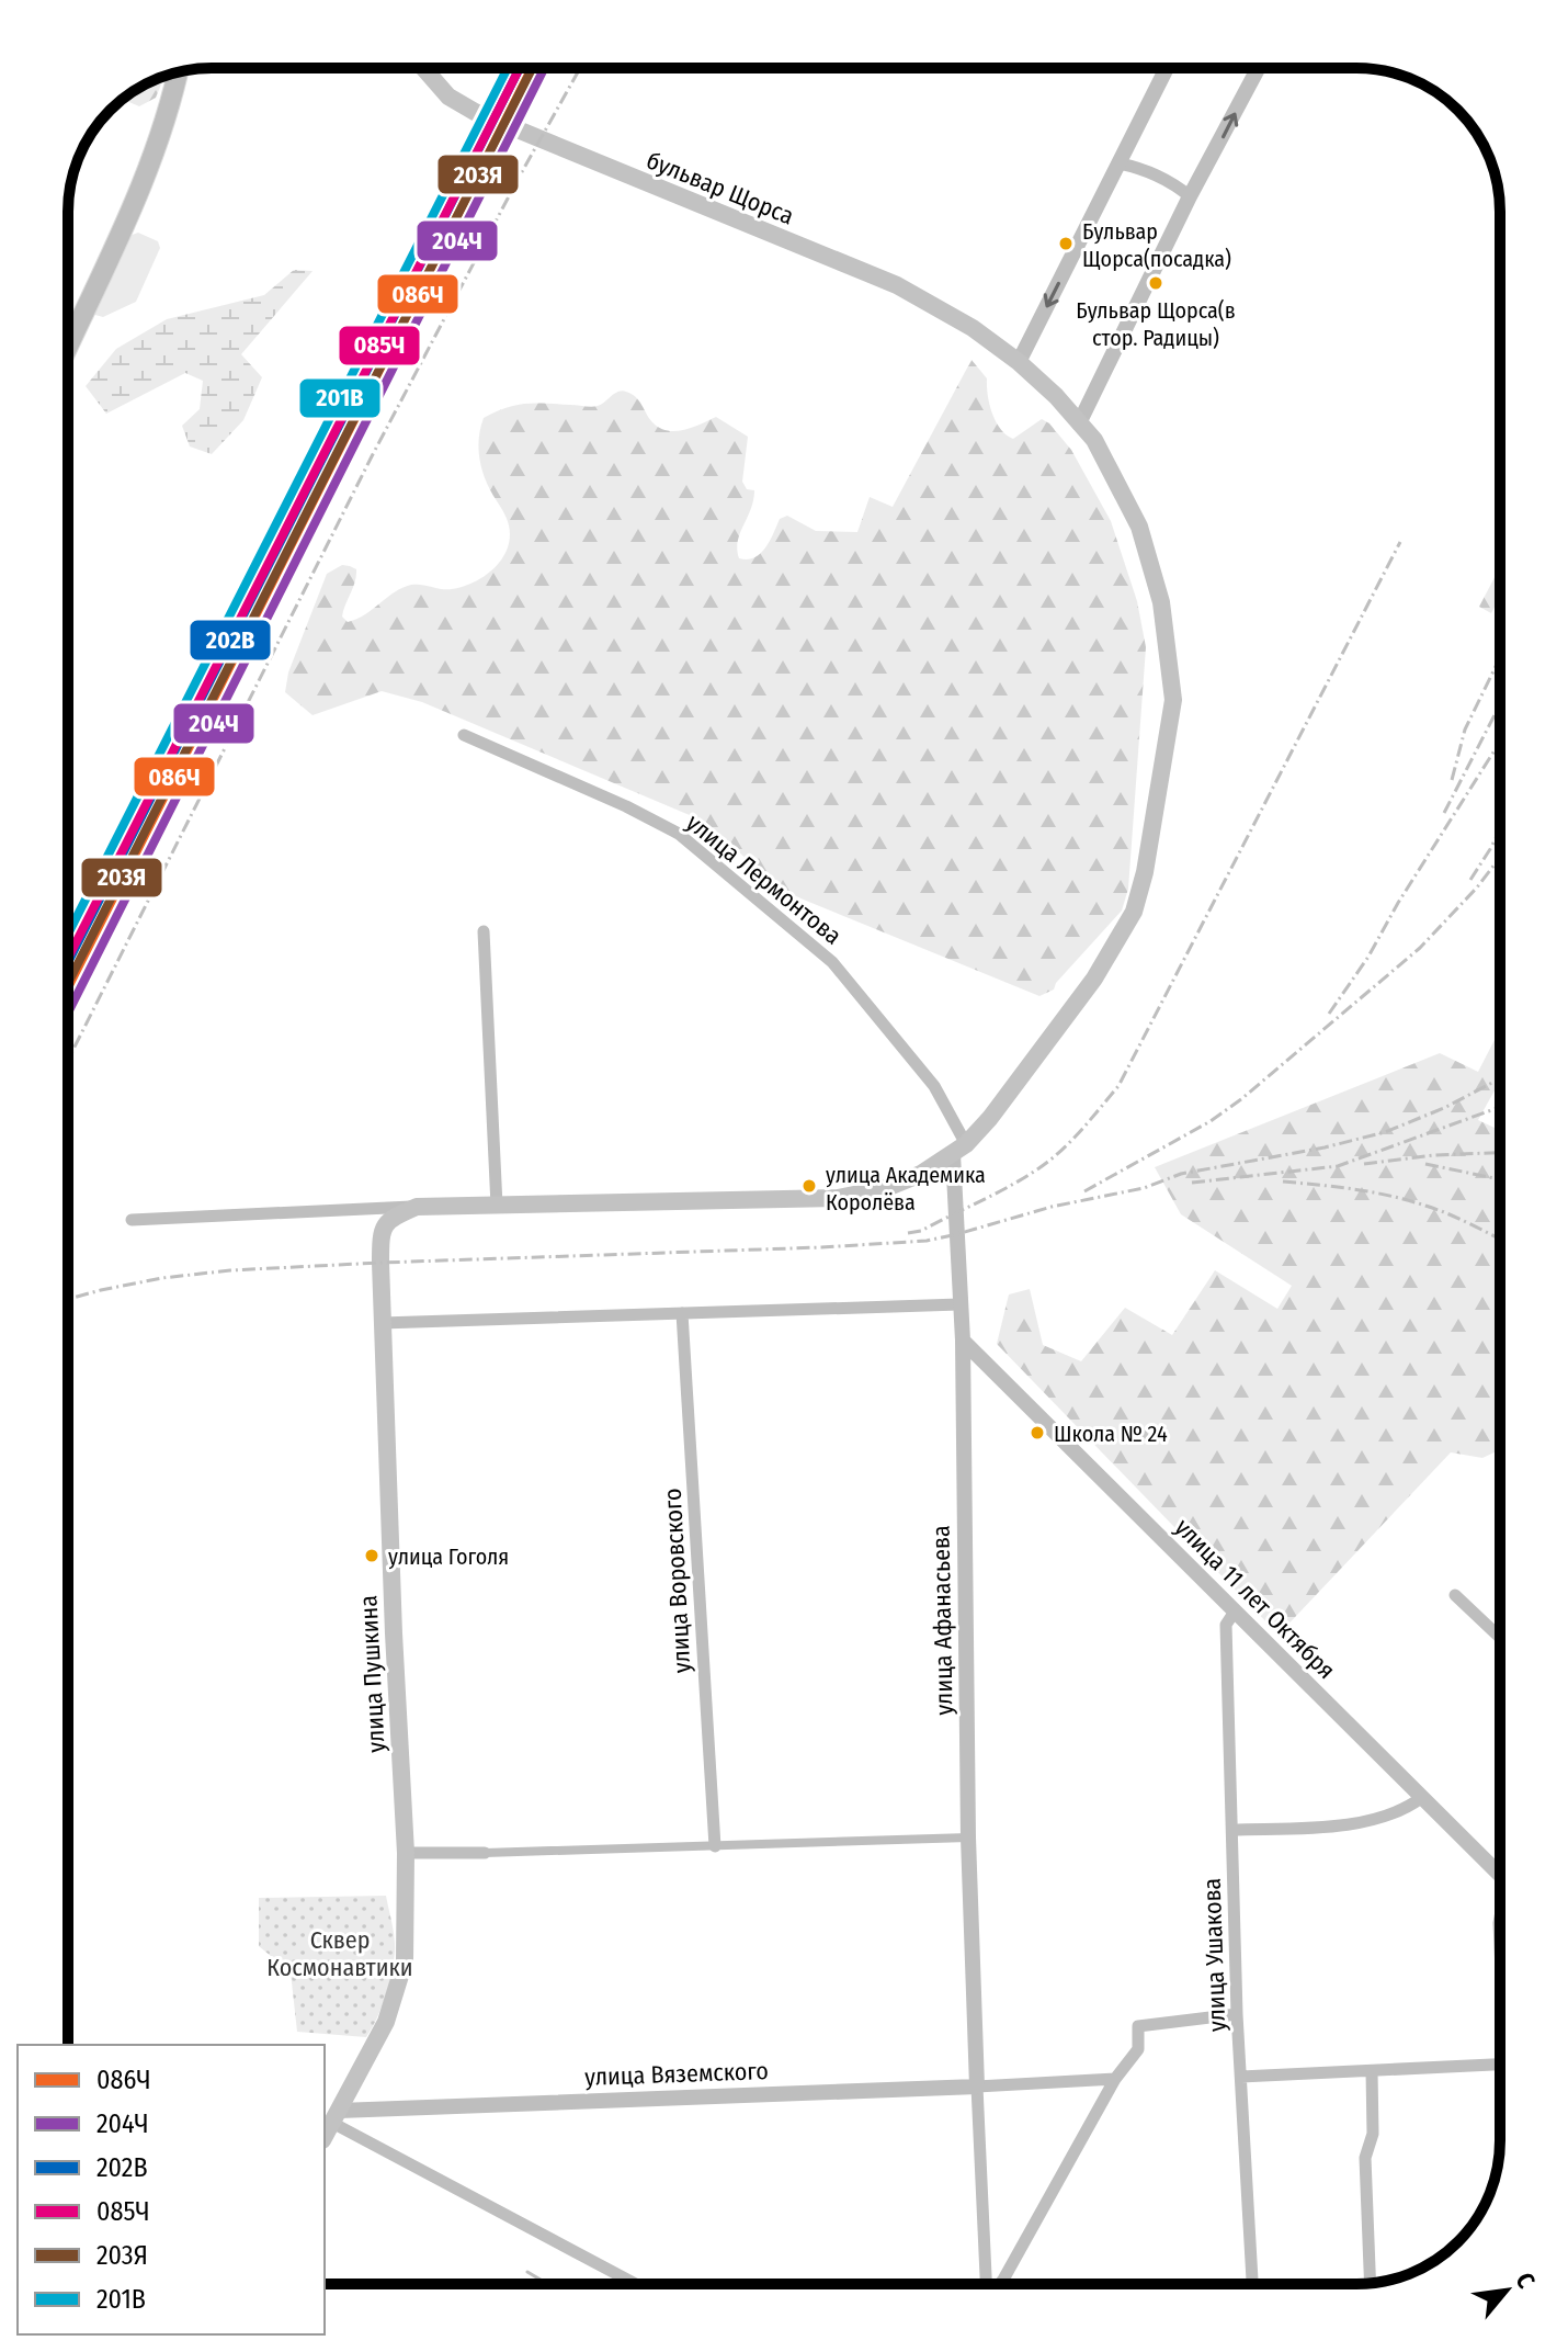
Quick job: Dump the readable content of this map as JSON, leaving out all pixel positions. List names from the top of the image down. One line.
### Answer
{"streets":{"main road":["бульвар Щорса","улица Пушкина"],"street":["улица Лермонтова","улица Воровского","улица 11 лет Октября","улица Афанасьева","улица Ушакова","улица Вяземского"]},"crossings":[["улица Лермонтова","улица Афанасьева"],["улица 11 лет Октября","улица Афанасьева"],["улица 11 лет Октября","улица Ушакова"],["улица Афанасьева","улица Вяземского"],["улица Пушкина","улица Вяземского"]],"parks":["Сквер Космонавтики"],"places":["Бульвар Щорса(посадка)","Бульвар Щорса(в стор. Радицы)","улица Академика Королёва","Школа № 24","улица Гоголя"],"lines":["transit line 086Ч","transit line 204Ч","transit line 202В","transit line 085Ч","transit line 203Я","transit line 201В"],"legend":["086Ч","204Ч","202В","085Ч","203Я","201В"],"north":"top right"}
